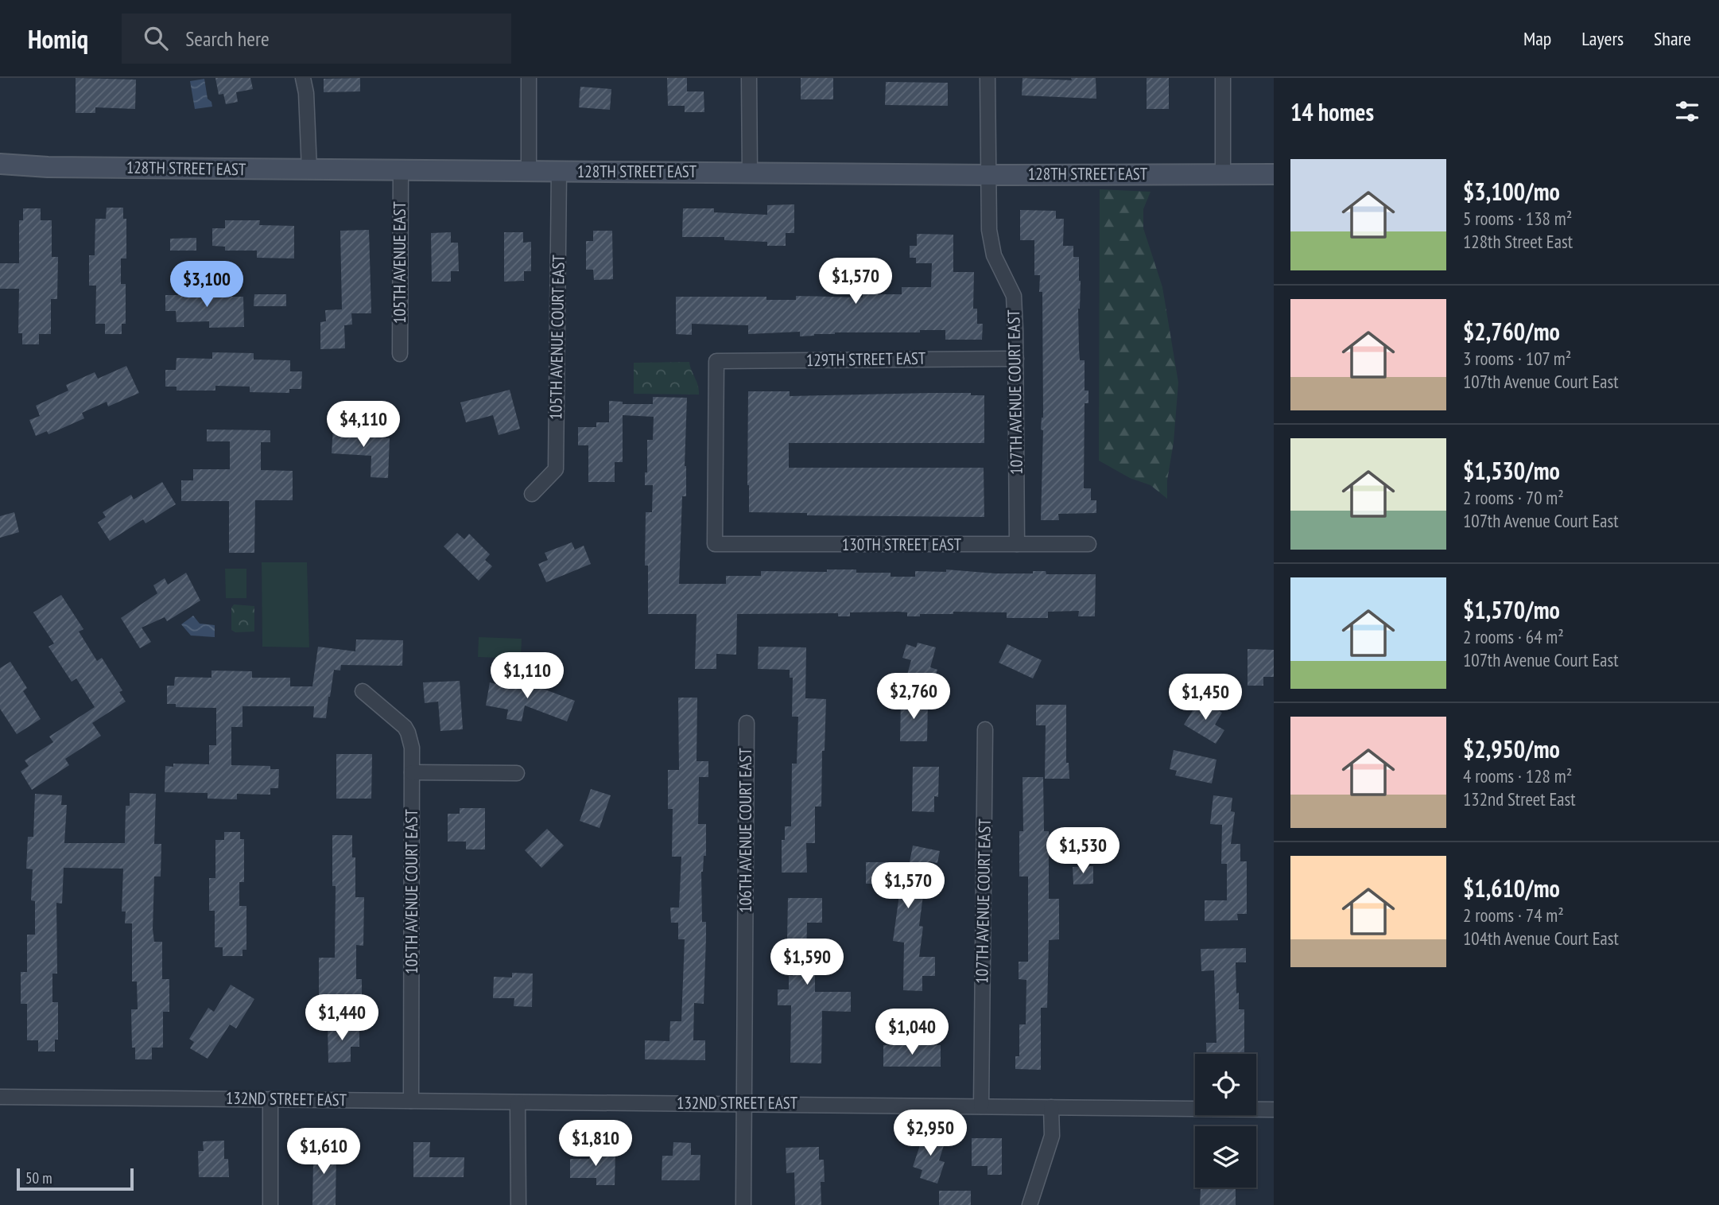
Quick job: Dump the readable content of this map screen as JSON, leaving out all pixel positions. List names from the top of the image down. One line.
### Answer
{"streets":{"street":["128TH STREET EAST","105TH AVENUE EAST","105TH AVENUE COURT EAST","129TH STREET EAST","107TH AVENUE COURT EAST","130TH STREET EAST","106TH AVENUE COURT EAST","132ND STREET EAST"]},"crossings":[["128TH STREET EAST","105TH AVENUE EAST"],["128TH STREET EAST","105TH AVENUE COURT EAST"],["128TH STREET EAST","107TH AVENUE COURT EAST"],["105TH AVENUE COURT EAST","132ND STREET EAST"],["129TH STREET EAST","107TH AVENUE COURT EAST"],["129TH STREET EAST","130TH STREET EAST"],["107TH AVENUE COURT EAST","130TH STREET EAST"],["107TH AVENUE COURT EAST","132ND STREET EAST"],["106TH AVENUE COURT EAST","132ND STREET EAST"]],"scale_bar":"50 m","page":{"header":"Homiq","search":"Search here","nav":["Map","Layers","Share"],"heading":"14 homes","list":[{"name":"$3,100/mo","note":"5 rooms · 138 m² · 128th Street East"},{"name":"$2,760/mo","note":"3 rooms · 107 m² · 107th Avenue Court East"},{"name":"$1,530/mo","note":"2 rooms · 70 m² · 107th Avenue Court East"},{"name":"$1,570/mo","note":"2 rooms · 64 m² · 107th Avenue Court East"},{"name":"$2,950/mo","note":"4 rooms · 128 m² · 132nd Street East"},{"name":"$1,610/mo","note":"2 rooms · 74 m² · 104th Avenue Court East"}],"price":["$1,570","$3,100","$4,110","$1,110","$2,760","$1,450","$1,530","$1,570","$1,590","$1,440","$1,040","$2,950","$1,810","$1,610"],"scale":"50 m"}}
